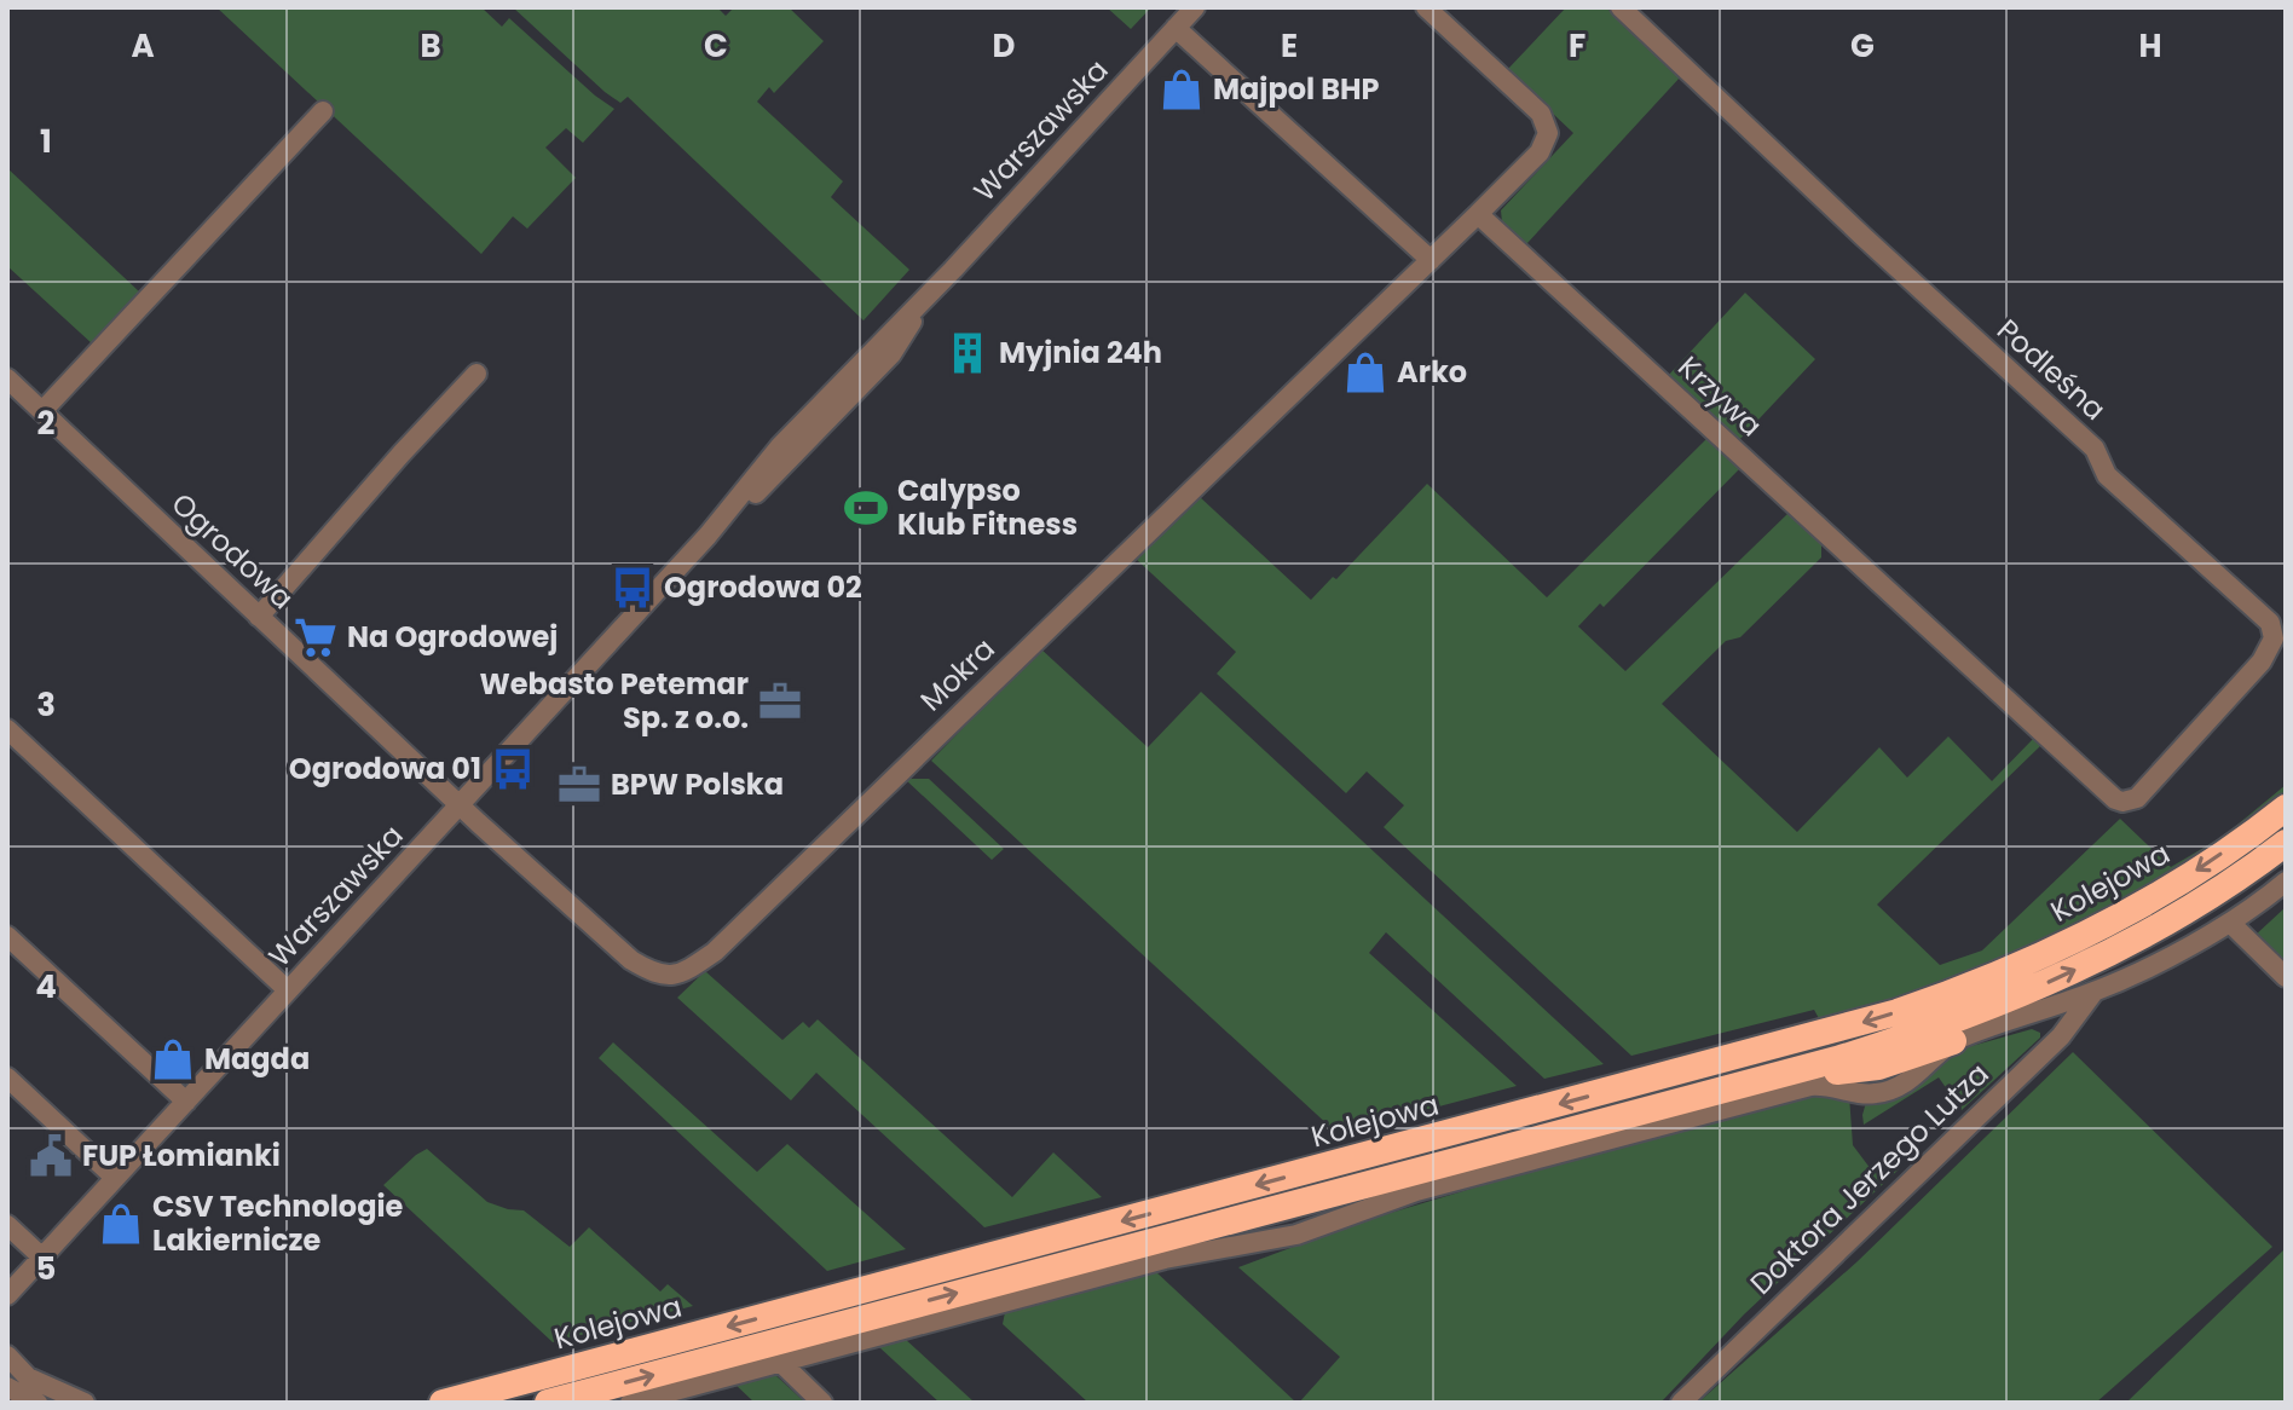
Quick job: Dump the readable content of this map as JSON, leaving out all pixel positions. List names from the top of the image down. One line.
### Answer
{"streets":{"highway":["Kolejowa"],"street":["Warszawska","Podleśna","Krzywa","Ogrodowa","Mokra","Doktora Jerzego Lutza"]},"crossings":[["Warszawska","Ogrodowa"],["Warszawska","Mokra"],["Podleśna","Krzywa"],["Krzywa","Mokra"],["Ogrodowa","Mokra"]],"places":{"shop":["Majpol BHP","Arko","Magda","CSV Technologie Lakiernicze"],"building":["Myjnia 24h"],"sports":["Calypso Klub Fitness"],"bus stop":["Ogrodowa 02","Ogrodowa 01"],"supermarket":["Na Ogrodowej"],"office":["Webasto Petemar Sp. z o.o.","BPW Polska"],"public building":["FUP Łomianki"]},"grid":{"columns":["A","B","C","D","E","F","G","H"],"rows":["1","2","3","4","5"]}}
